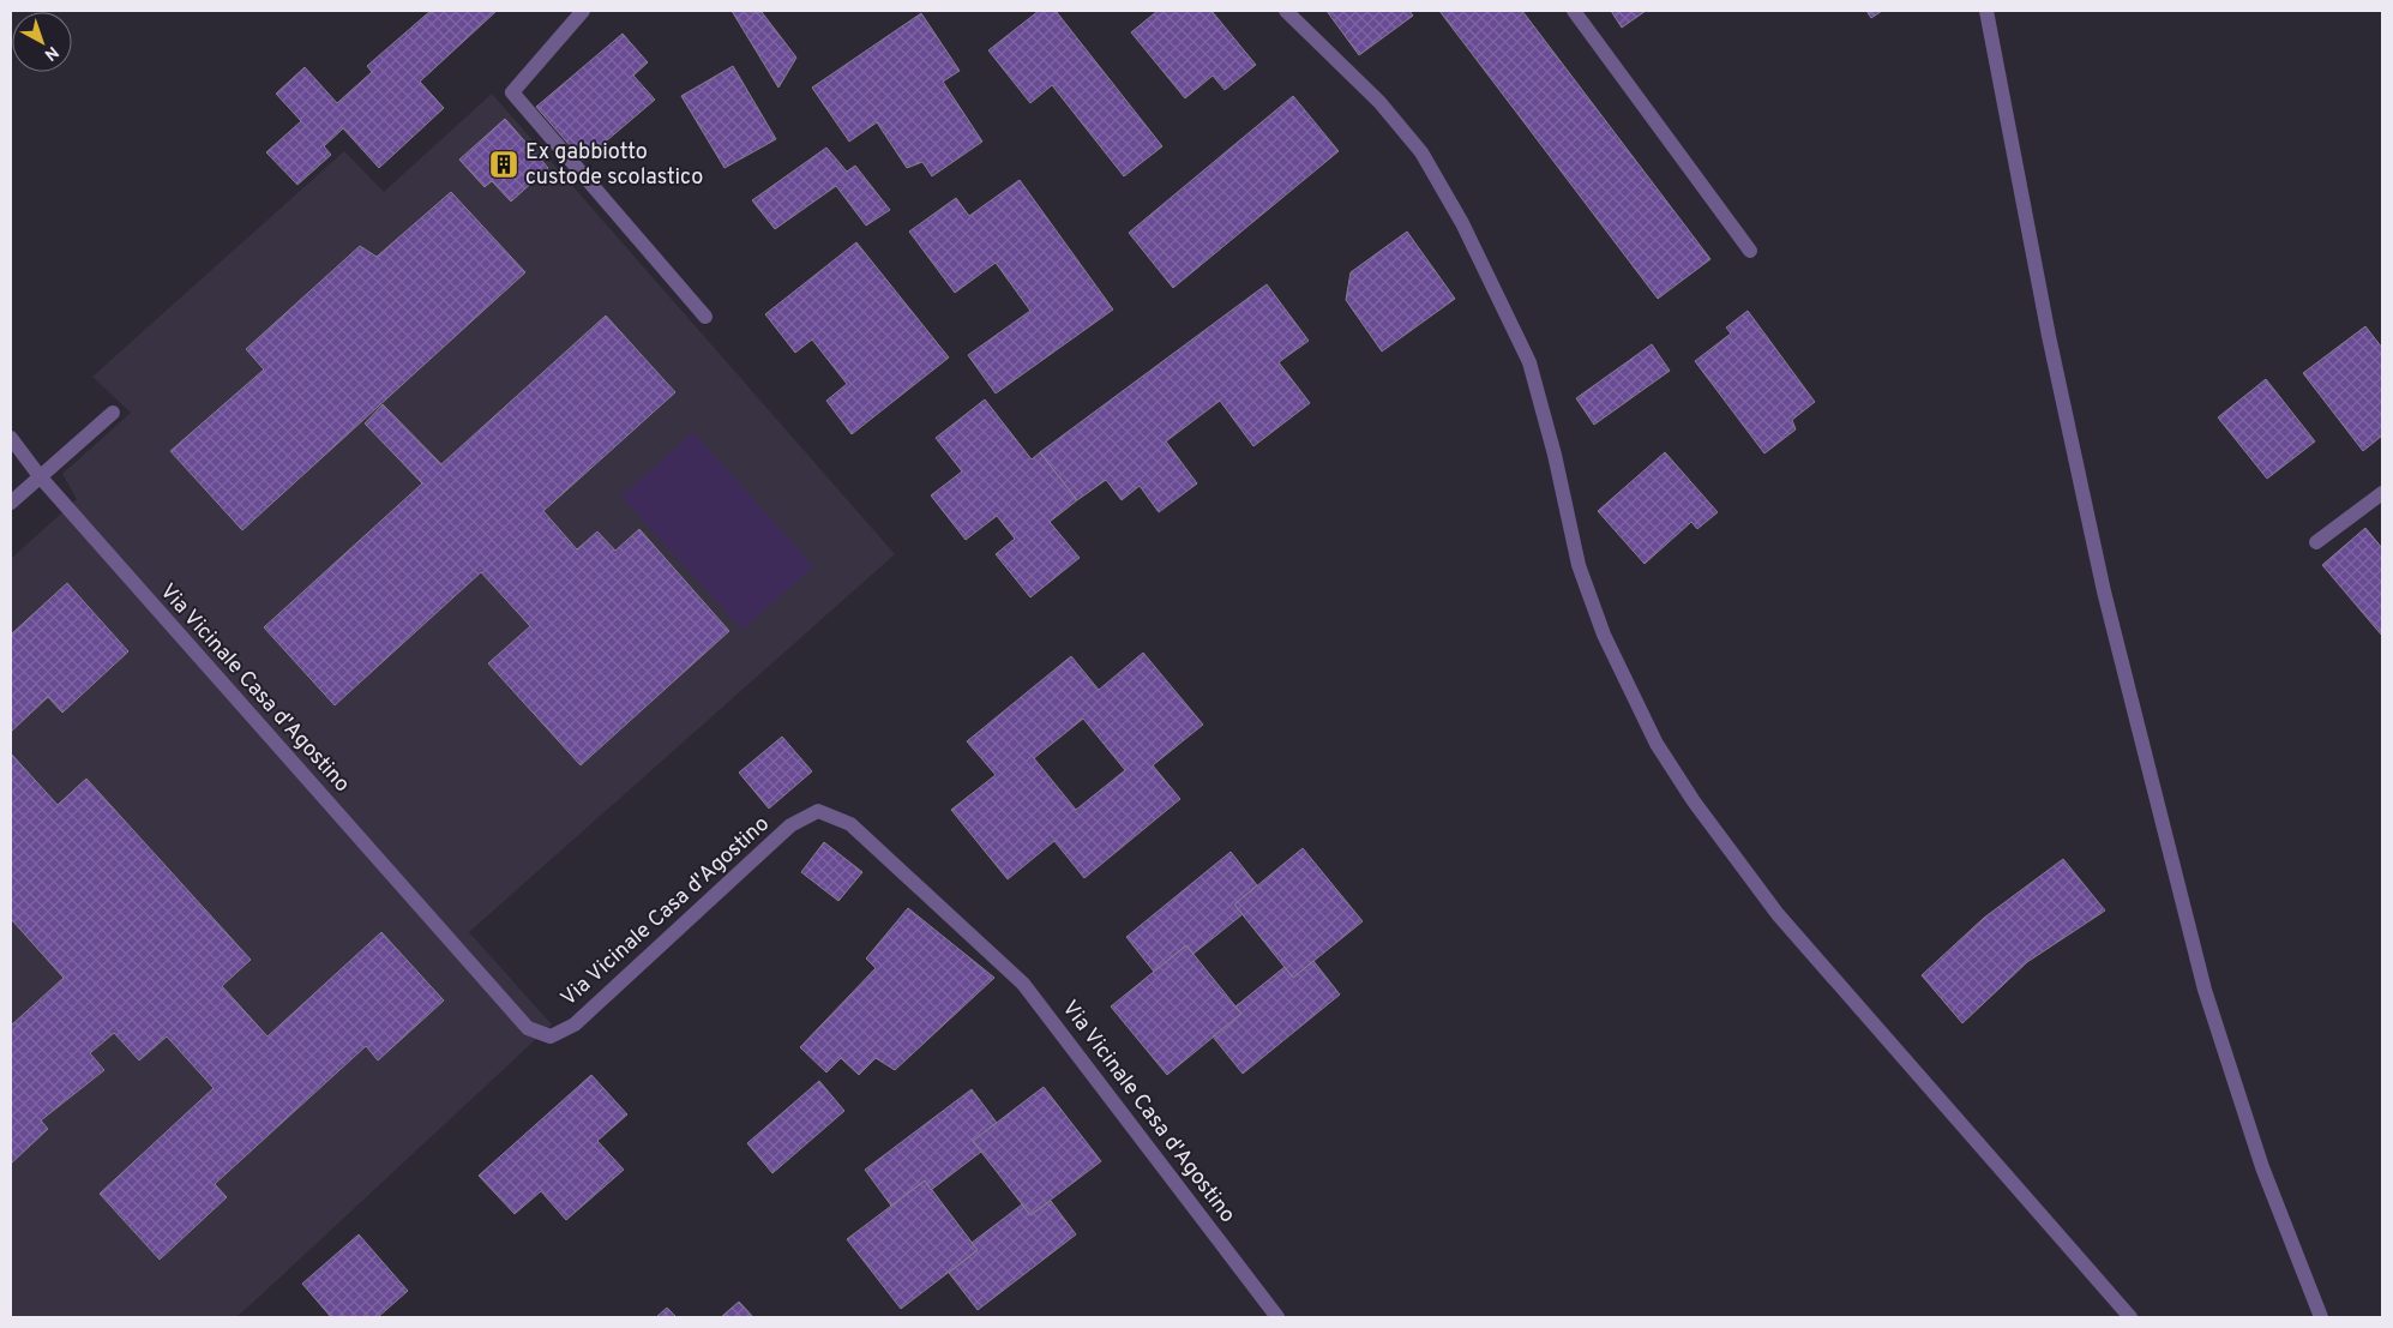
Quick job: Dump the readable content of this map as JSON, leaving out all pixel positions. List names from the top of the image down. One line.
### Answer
{"streets":{"street":["Via Vicinale Casa d'Agostino"]},"places":{"building":["Ex gabbiotto custode scolastico"]},"north":"bottom right"}
